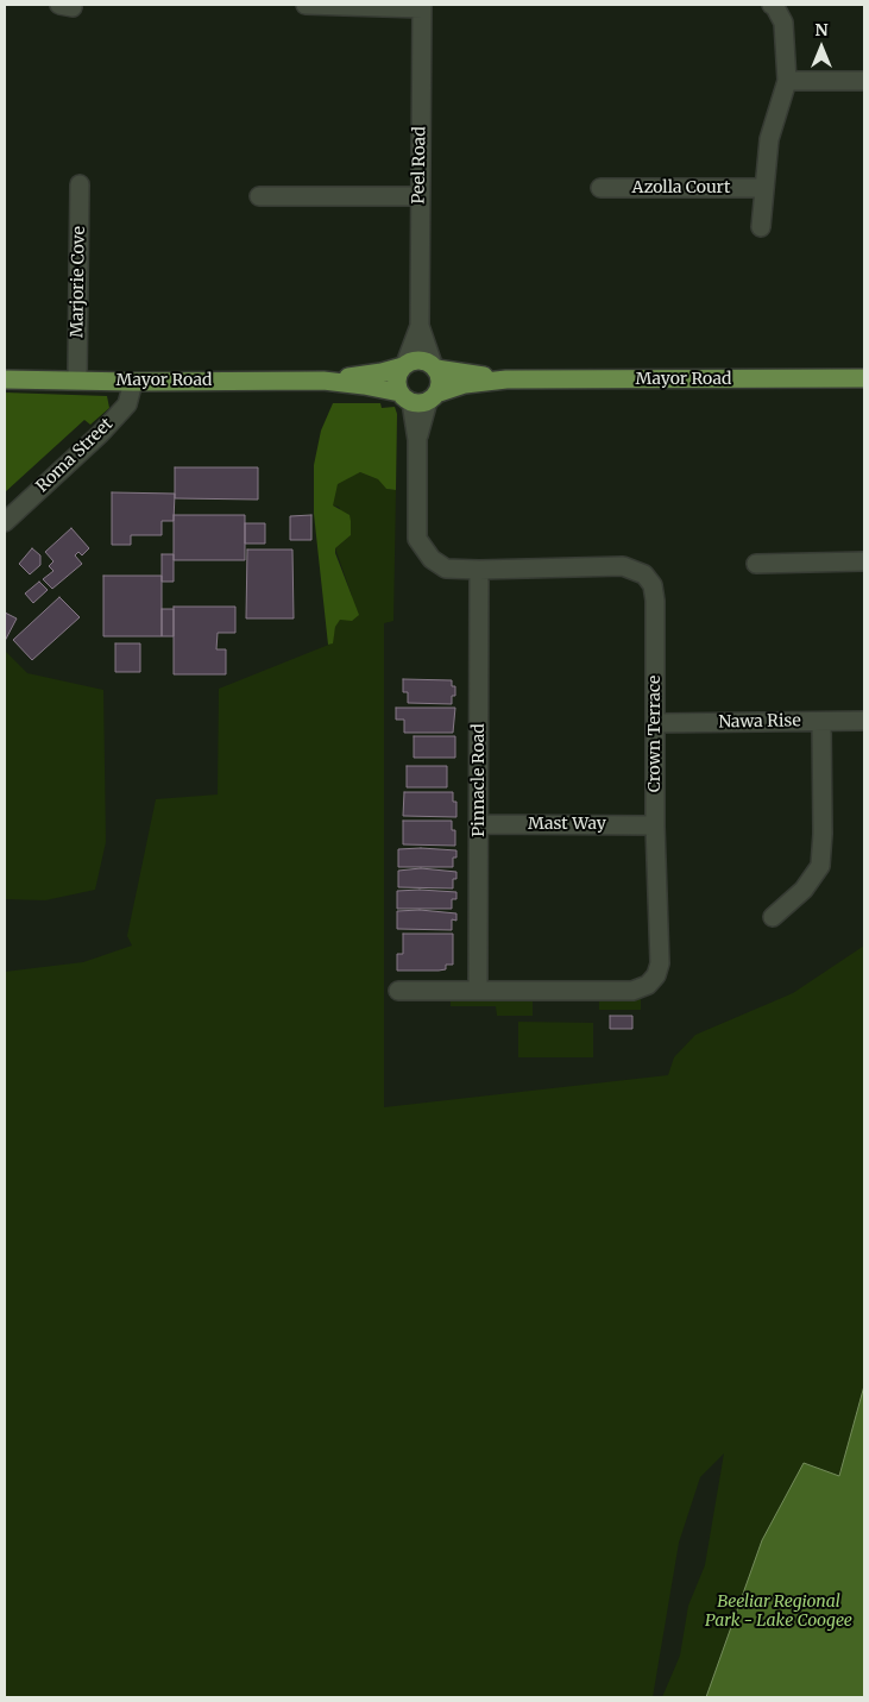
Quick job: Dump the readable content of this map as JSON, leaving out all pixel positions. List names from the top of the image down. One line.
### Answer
{"streets":{"main road":["Mayor Road"],"street":["Peel Road","Azolla Court","Marjorie Cove","Roma Street","Nawa Rise","Crown Terrace","Pinnacle Road","Mast Way"]},"crossings":[["Peel Road","Mayor Road"],["Peel Road","Crown Terrace"],["Marjorie Cove","Mayor Road"],["Mayor Road","Roma Street"],["Mayor Road","Crown Terrace"],["Nawa Rise","Crown Terrace"],["Crown Terrace","Pinnacle Road"],["Crown Terrace","Mast Way"],["Pinnacle Road","Mast Way"]],"parks":["Beeliar Regional Park - Lake Coogee"],"north":"top"}
